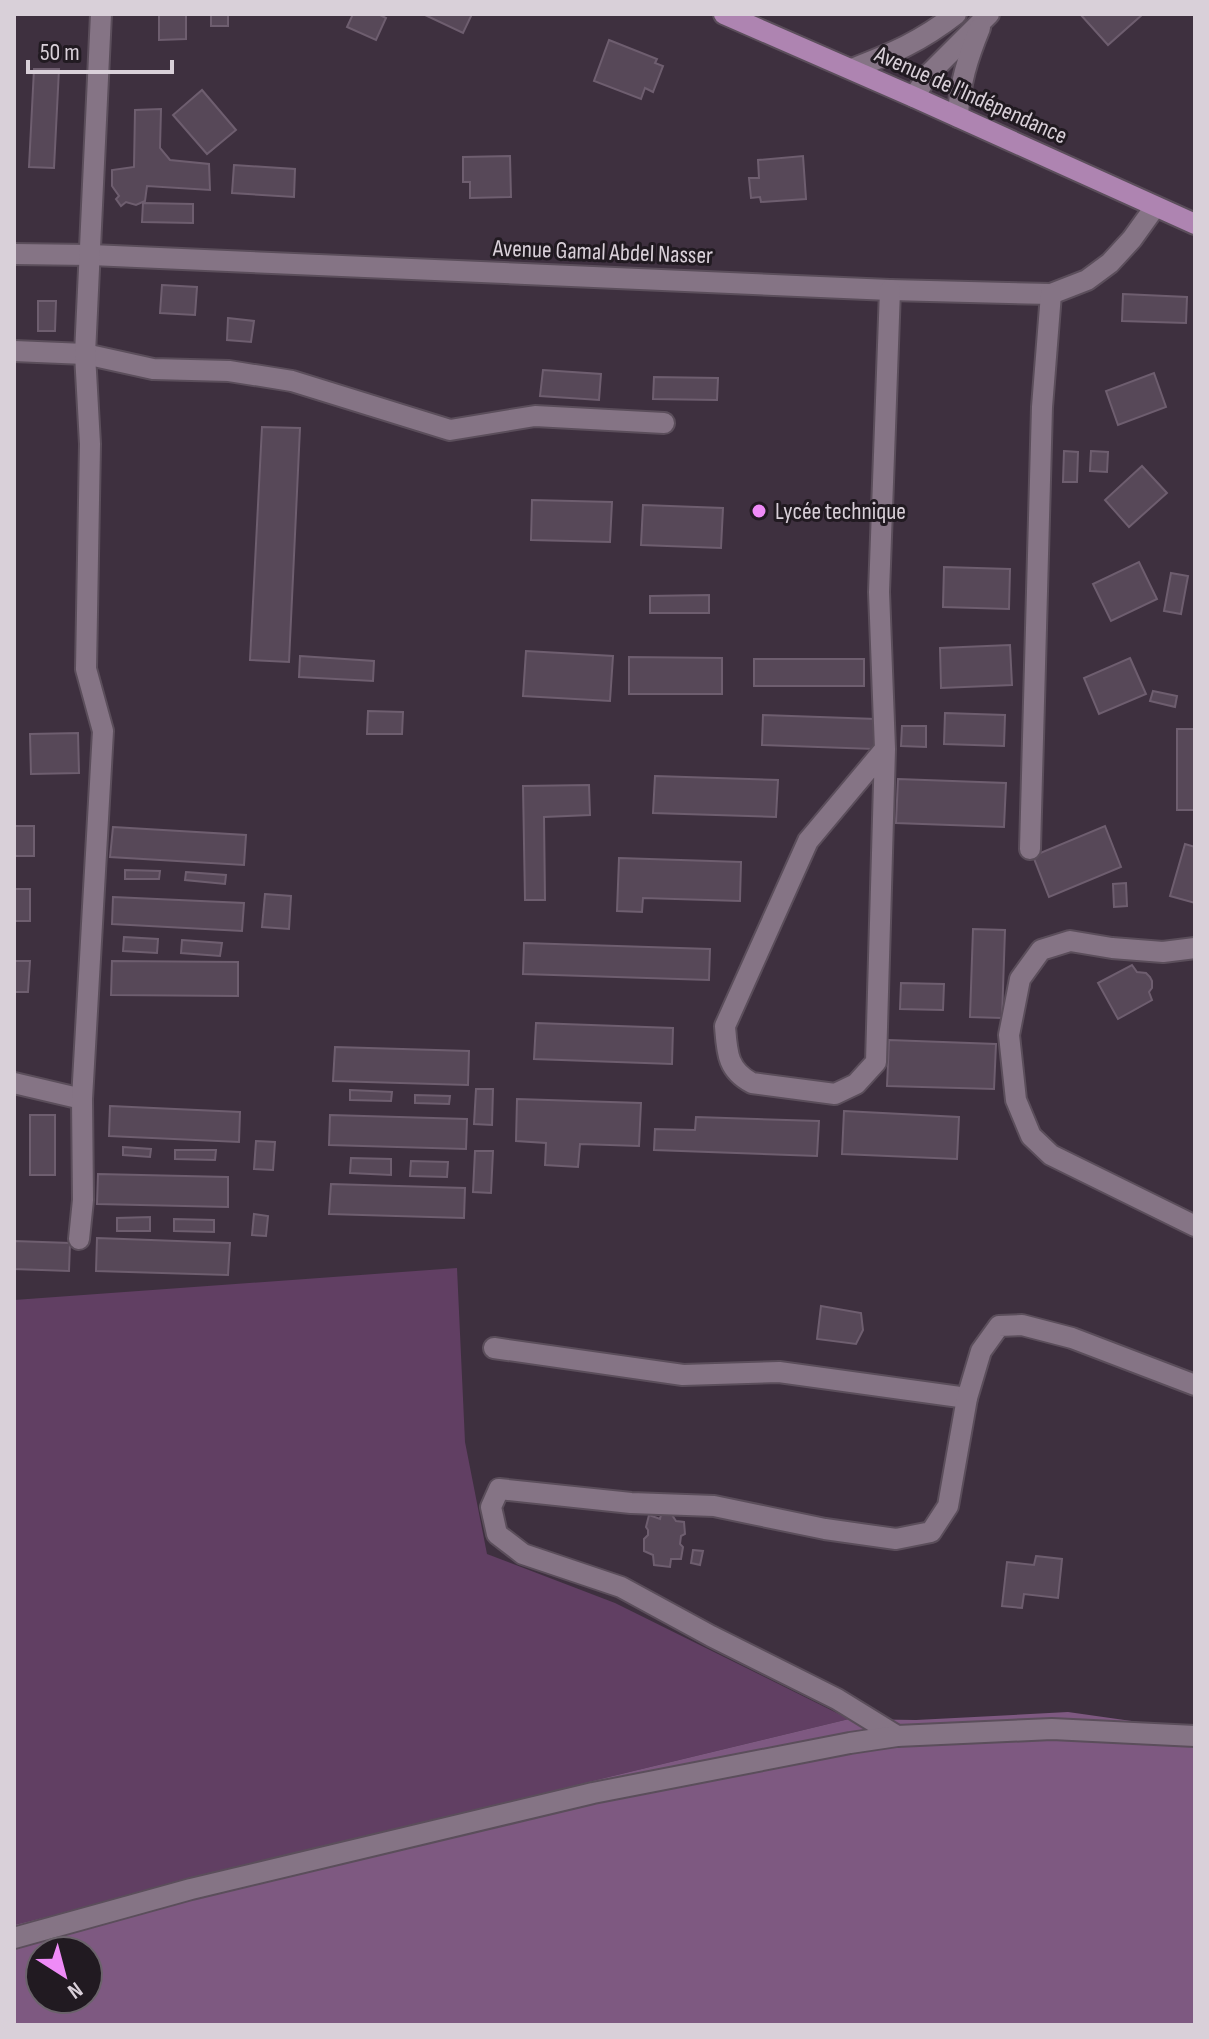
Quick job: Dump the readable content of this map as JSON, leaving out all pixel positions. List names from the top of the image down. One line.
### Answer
{"streets":{"main road":["Avenue de l'Indépendance"],"street":["Avenue Gamal Abdel Nasser"]},"crossings":[["Avenue de l'Indépendance","Avenue Gamal Abdel Nasser"]],"places":["Lycée technique"],"scale_bar":"50 m","north":"bottom right"}
